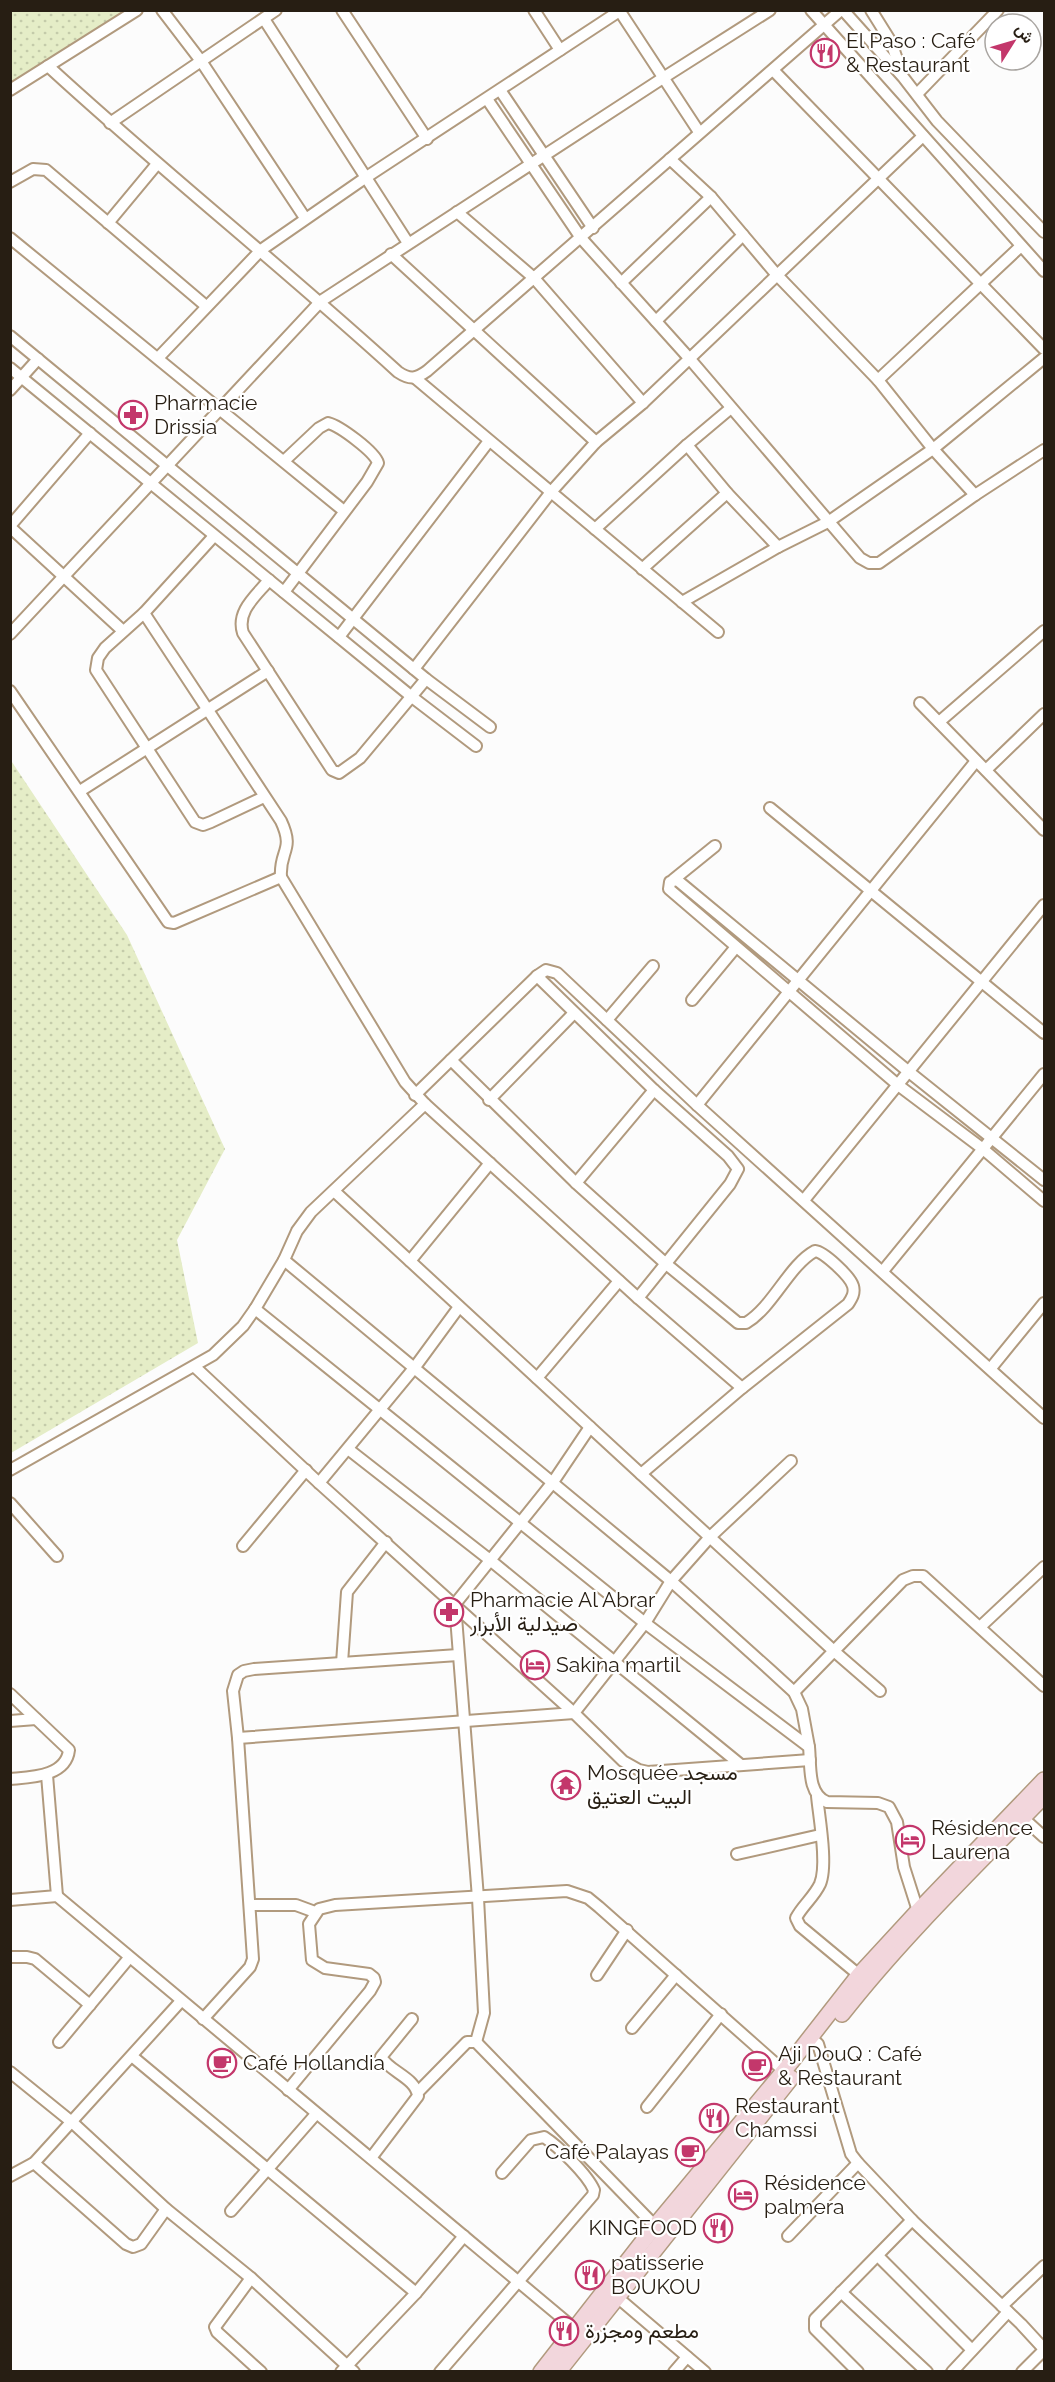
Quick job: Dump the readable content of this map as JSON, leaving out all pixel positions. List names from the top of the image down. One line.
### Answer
{"places":{"restaurant":["El Paso : Café & Restaurant","Restaurant Chamssi","KINGFOOD","patisserie BOUKOU","مطعم ومجزرة"],"pharmacy":["Pharmacie Drissia","Pharmacie Al Abrar صيدلية الأبرار"],"hotel":["Sakina martil","Résidence Laurena","Résidence palmera"],"temple":["Mosquée مسجد البيت العتيق"],"cafe":["Café Hollandia","Aji DouQ : Café & Restaurant","Café Palayas"]},"north":"top right"}
